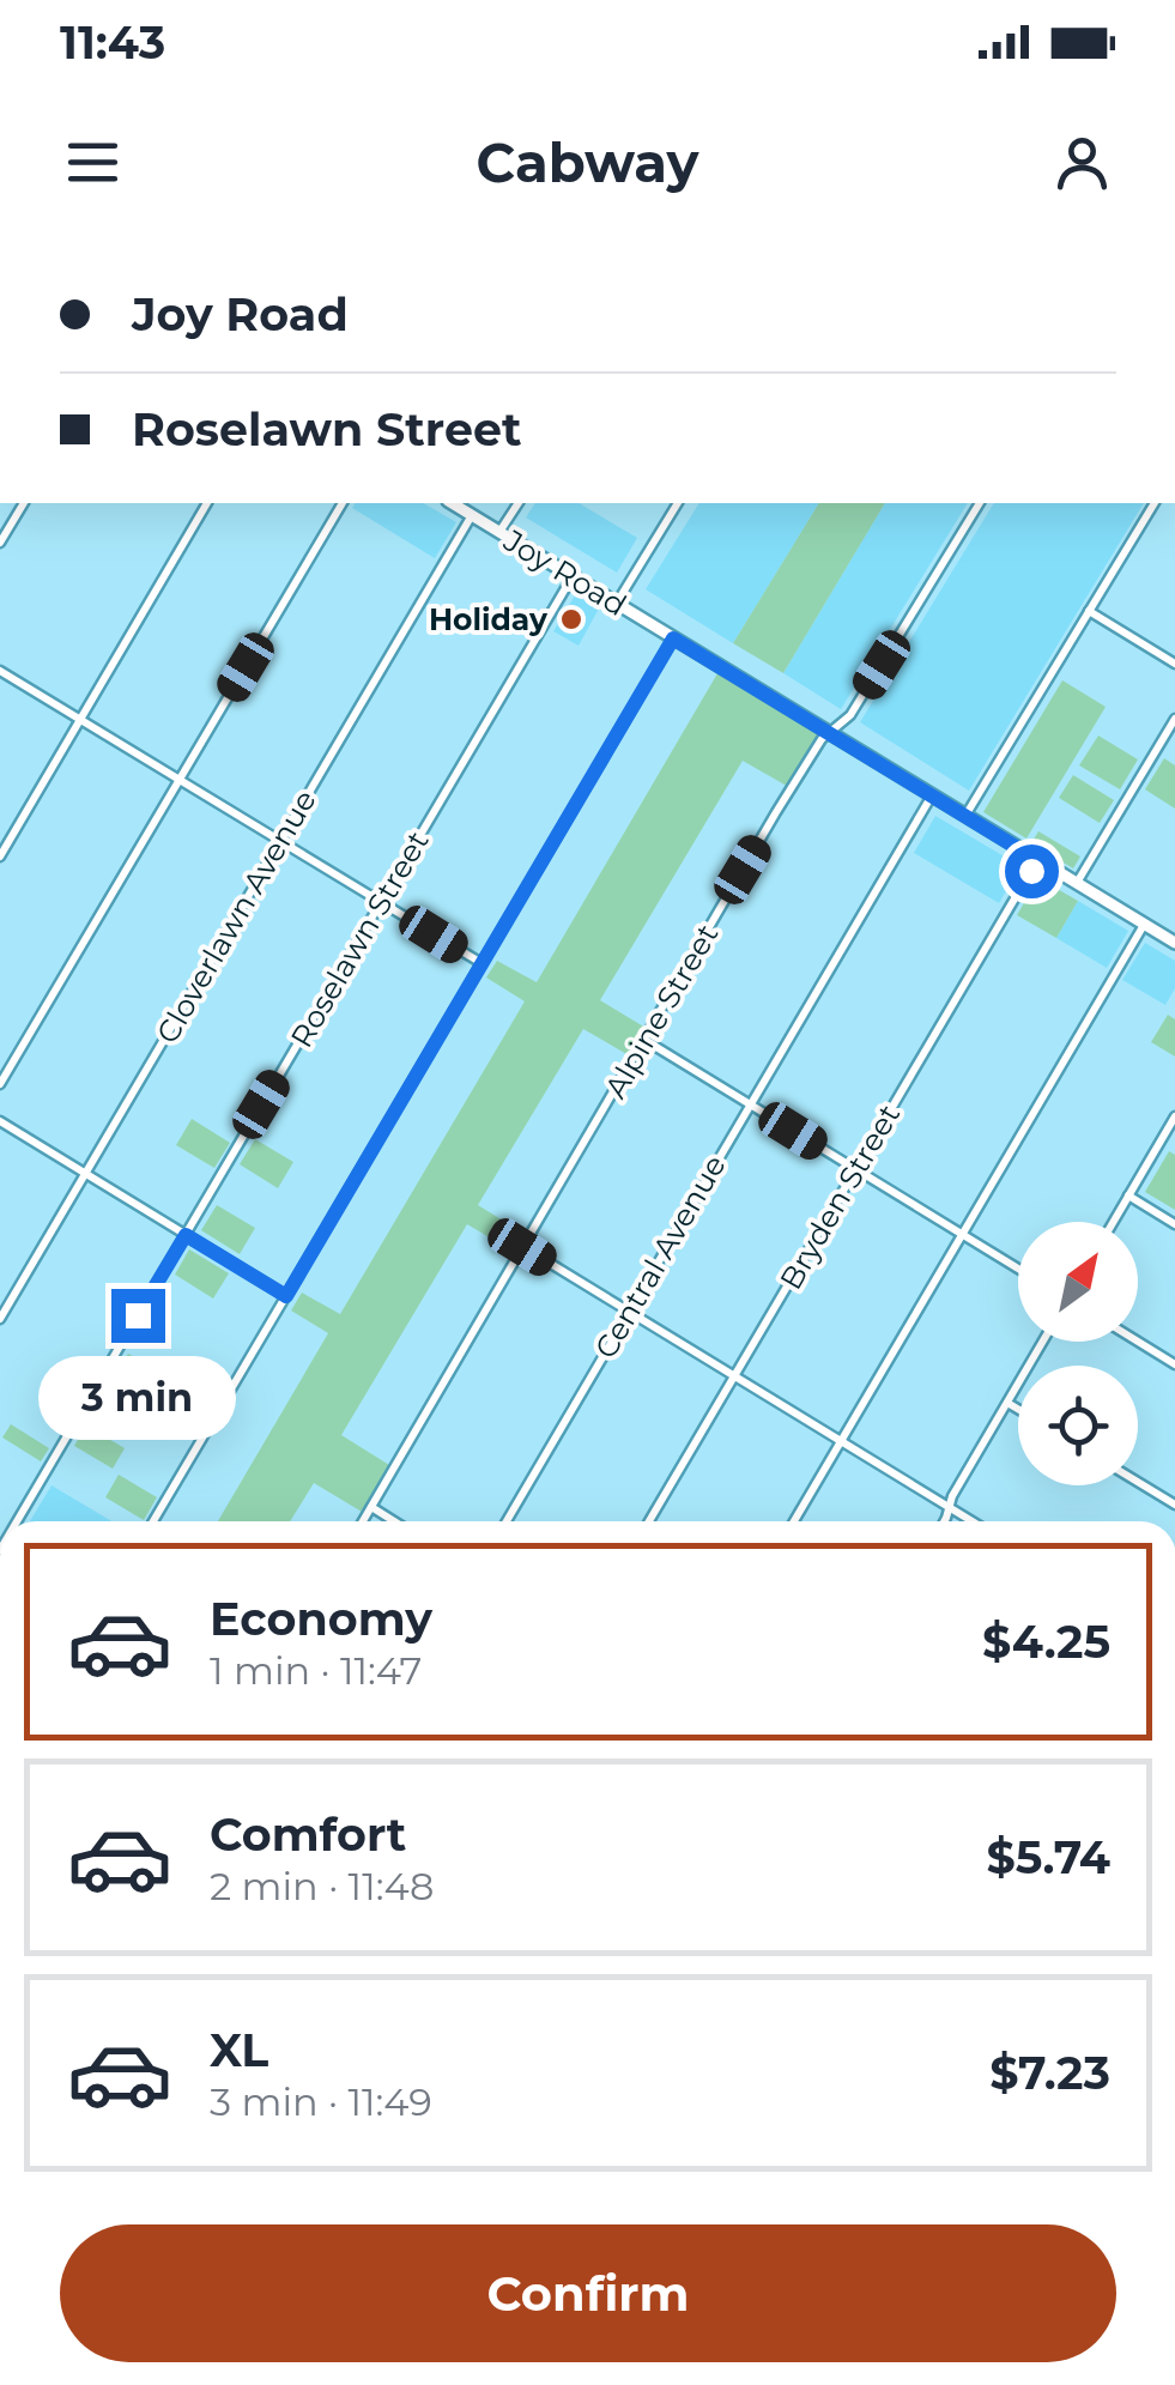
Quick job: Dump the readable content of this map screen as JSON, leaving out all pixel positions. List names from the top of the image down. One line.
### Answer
{"streets":{"street":["Joy Road","Cloverlawn Avenue","Roselawn Street","Alpine Street","Bryden Street","Central Avenue"]},"crossings":[["Joy Road","Cloverlawn Avenue"],["Joy Road","Roselawn Street"],["Joy Road","Alpine Street"],["Joy Road","Bryden Street"],["Joy Road","Central Avenue"]],"places":["Holiday"],"north":"top right","page":{"status":"11:43","header":"Cabway","banner":["Joy Road","Roselawn Street"],"bubble":"3 min","list":[{"name":"Economy","note":"1 min · 11:47","value":"$4.25"},{"name":"Comfort","note":"2 min · 11:48","value":"$5.74"},{"name":"XL","note":"3 min · 11:49","value":"$7.23"}],"buttons":"Confirm"}}
